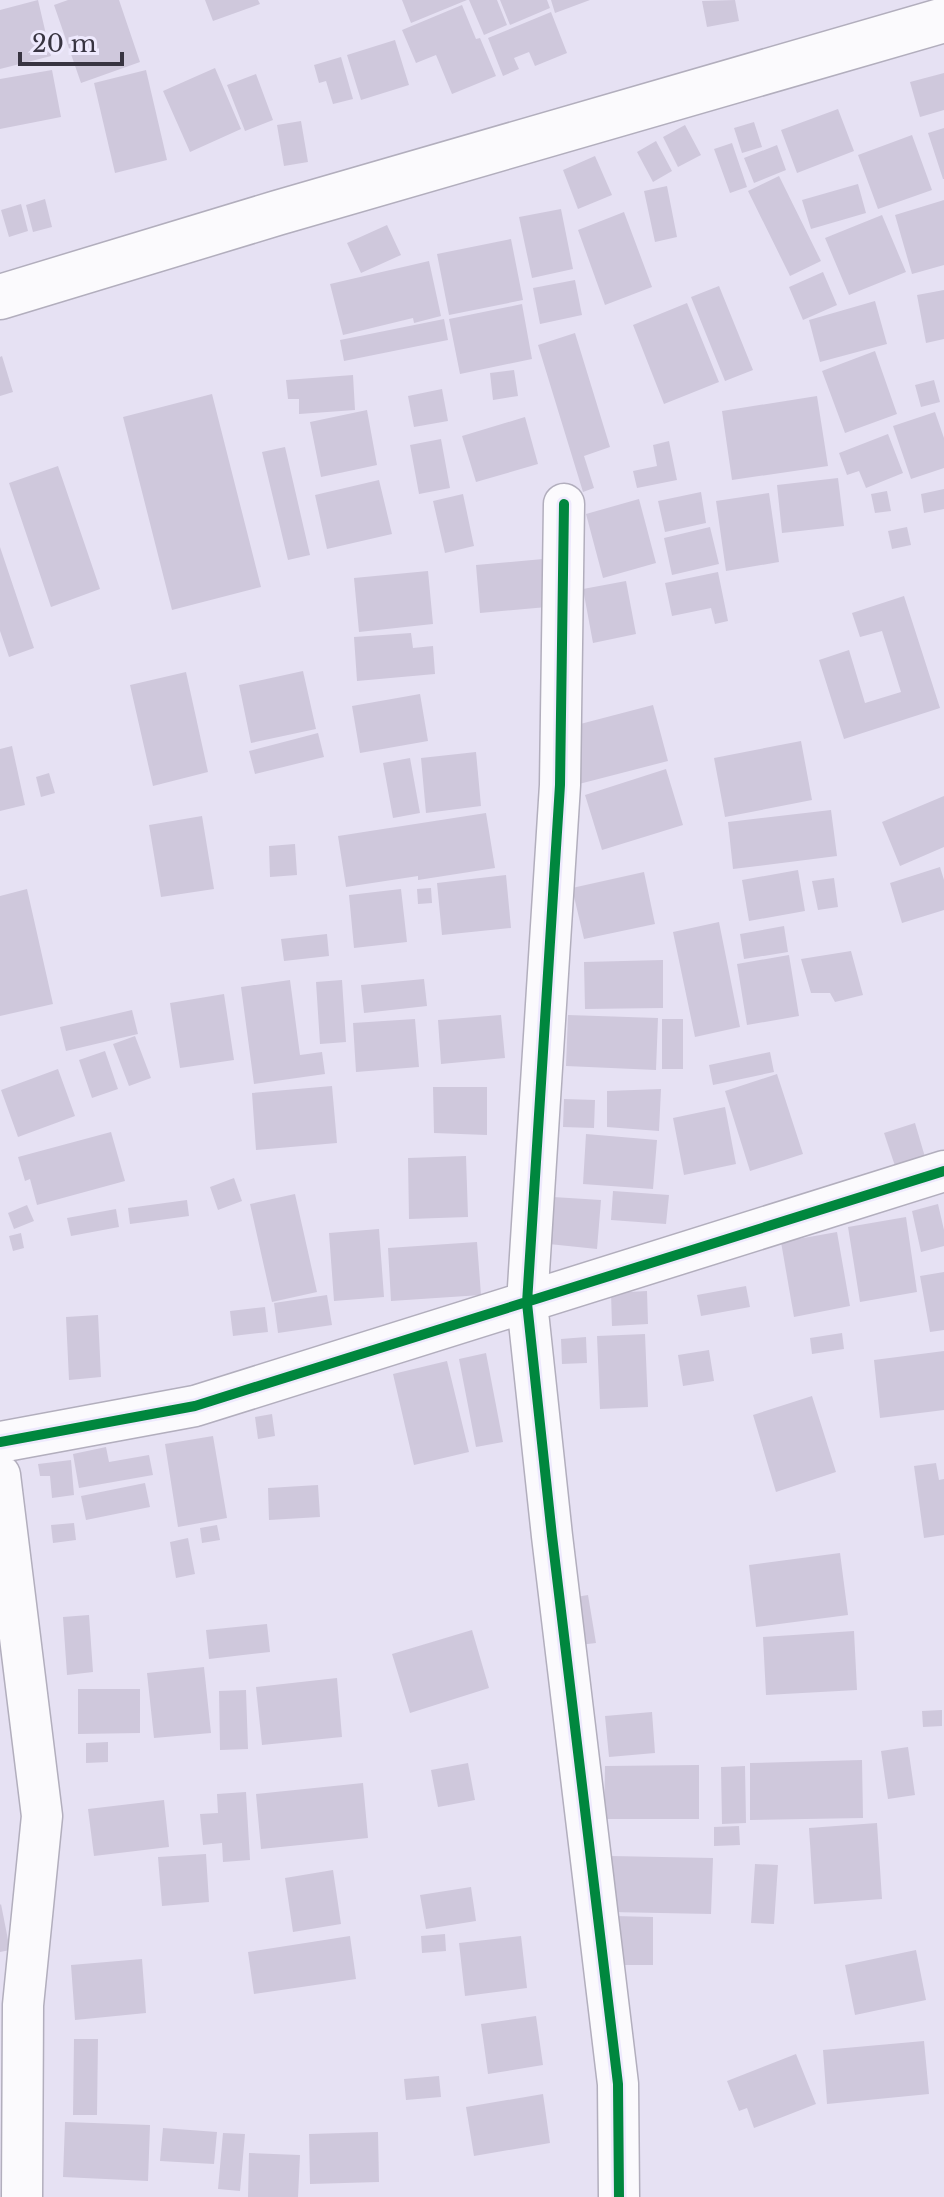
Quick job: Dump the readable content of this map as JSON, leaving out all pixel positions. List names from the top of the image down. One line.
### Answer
{"scale_bar":"20 m"}
